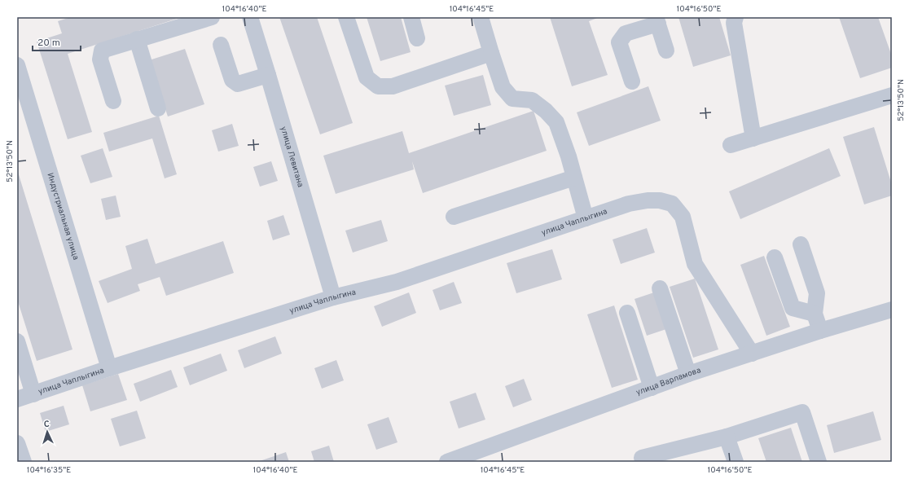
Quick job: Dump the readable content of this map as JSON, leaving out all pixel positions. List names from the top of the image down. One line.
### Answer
{"streets":{"street":["улица Левитана","Индустриальная улица","улица Чаплыгина","улица Варламова"]},"crossings":[["улица Левитана","улица Чаплыгина"],["Индустриальная улица","улица Чаплыгина"],["улица Чаплыгина","улица Варламова"]],"scale_bar":"20 m","north":"top","coordinates":["104°16'40\"E","104°16'45\"E","104°16'50\"E","52°13'50\"N","104°16'35\"E"]}
